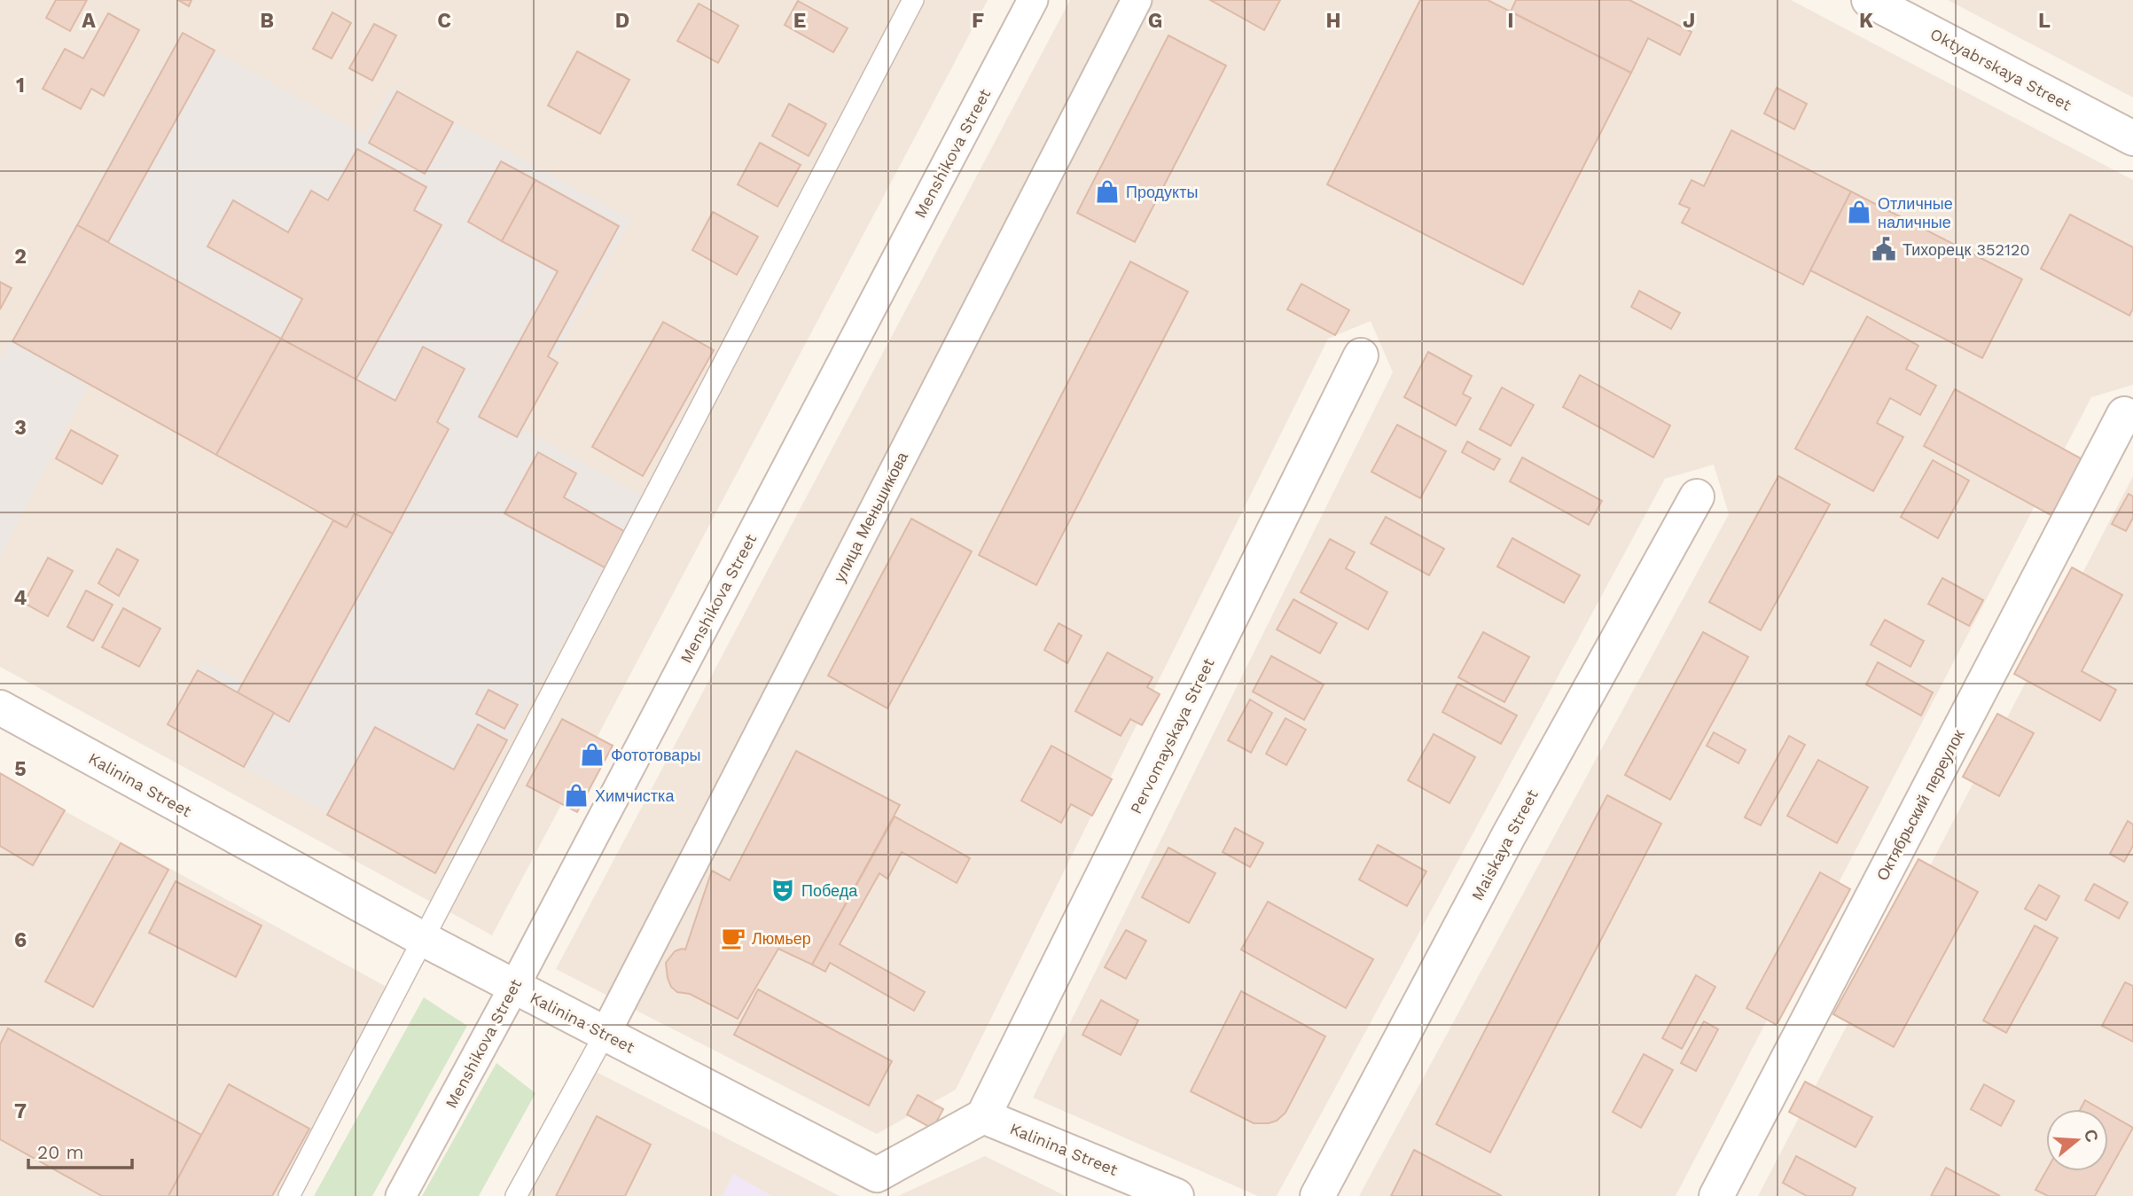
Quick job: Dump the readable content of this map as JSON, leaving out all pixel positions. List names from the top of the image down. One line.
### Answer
{"streets":{"street":["Oktyabrskaya Street","Menshikova Street","улица Меньшикова","Pervomayskaya Street","Kalinina Street","Октябрьский переулок","Maiskaya Street"]},"crossings":[["Menshikova Street","Kalinina Street"],["улица Меньшикова","Kalinina Street"],["Pervomayskaya Street","Kalinina Street"]],"places":{"shop":["Продукты","Отличные наличные","Фототовары","Химчистка"],"public building":["Тихорецк 352120"],"theatre":["Победа"],"cafe":["Люмьер"]},"scale_bar":"20 m","north":"right","grid":{"columns":["A","B","C","D","E","F","G","H","I","J","K","L"],"rows":["1","2","3","4","5","6","7"]}}
